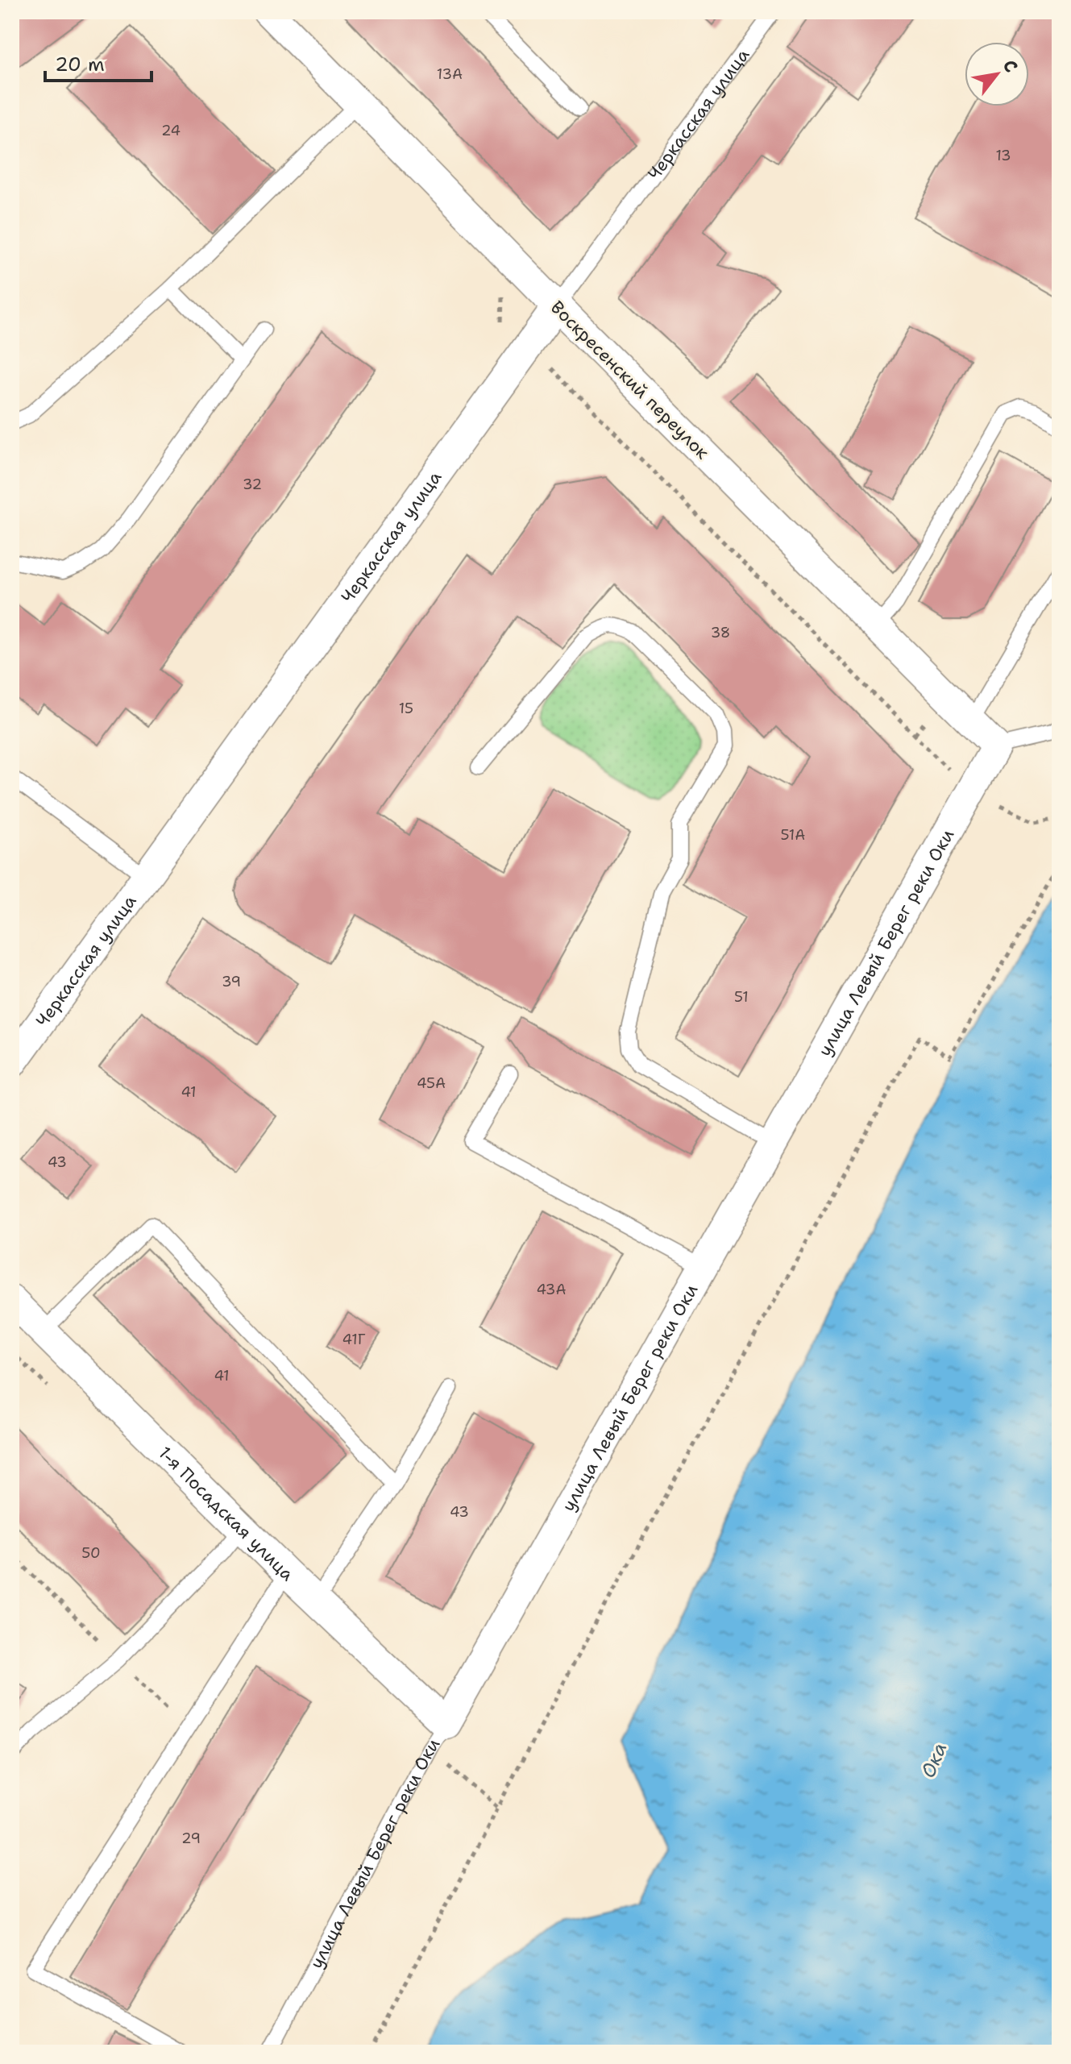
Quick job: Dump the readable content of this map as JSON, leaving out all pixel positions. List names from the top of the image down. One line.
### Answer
{"streets":{"street":["Черкасская улица","Воскресенский переулок","улица Левый Берег реки Оки","1-я Посадская улица"]},"crossings":[["Черкасская улица","Воскресенский переулок"],["Воскресенский переулок","улица Левый Берег реки Оки"],["улица Левый Берег реки Оки","1-я Посадская улица"]],"water":["Ока"],"house_numbers":["13А","24","13","32","38","15","51А","39","51","45А","41","43","43А","41Г","41","43","50","29"],"scale_bar":"20 m","north":"top right"}
